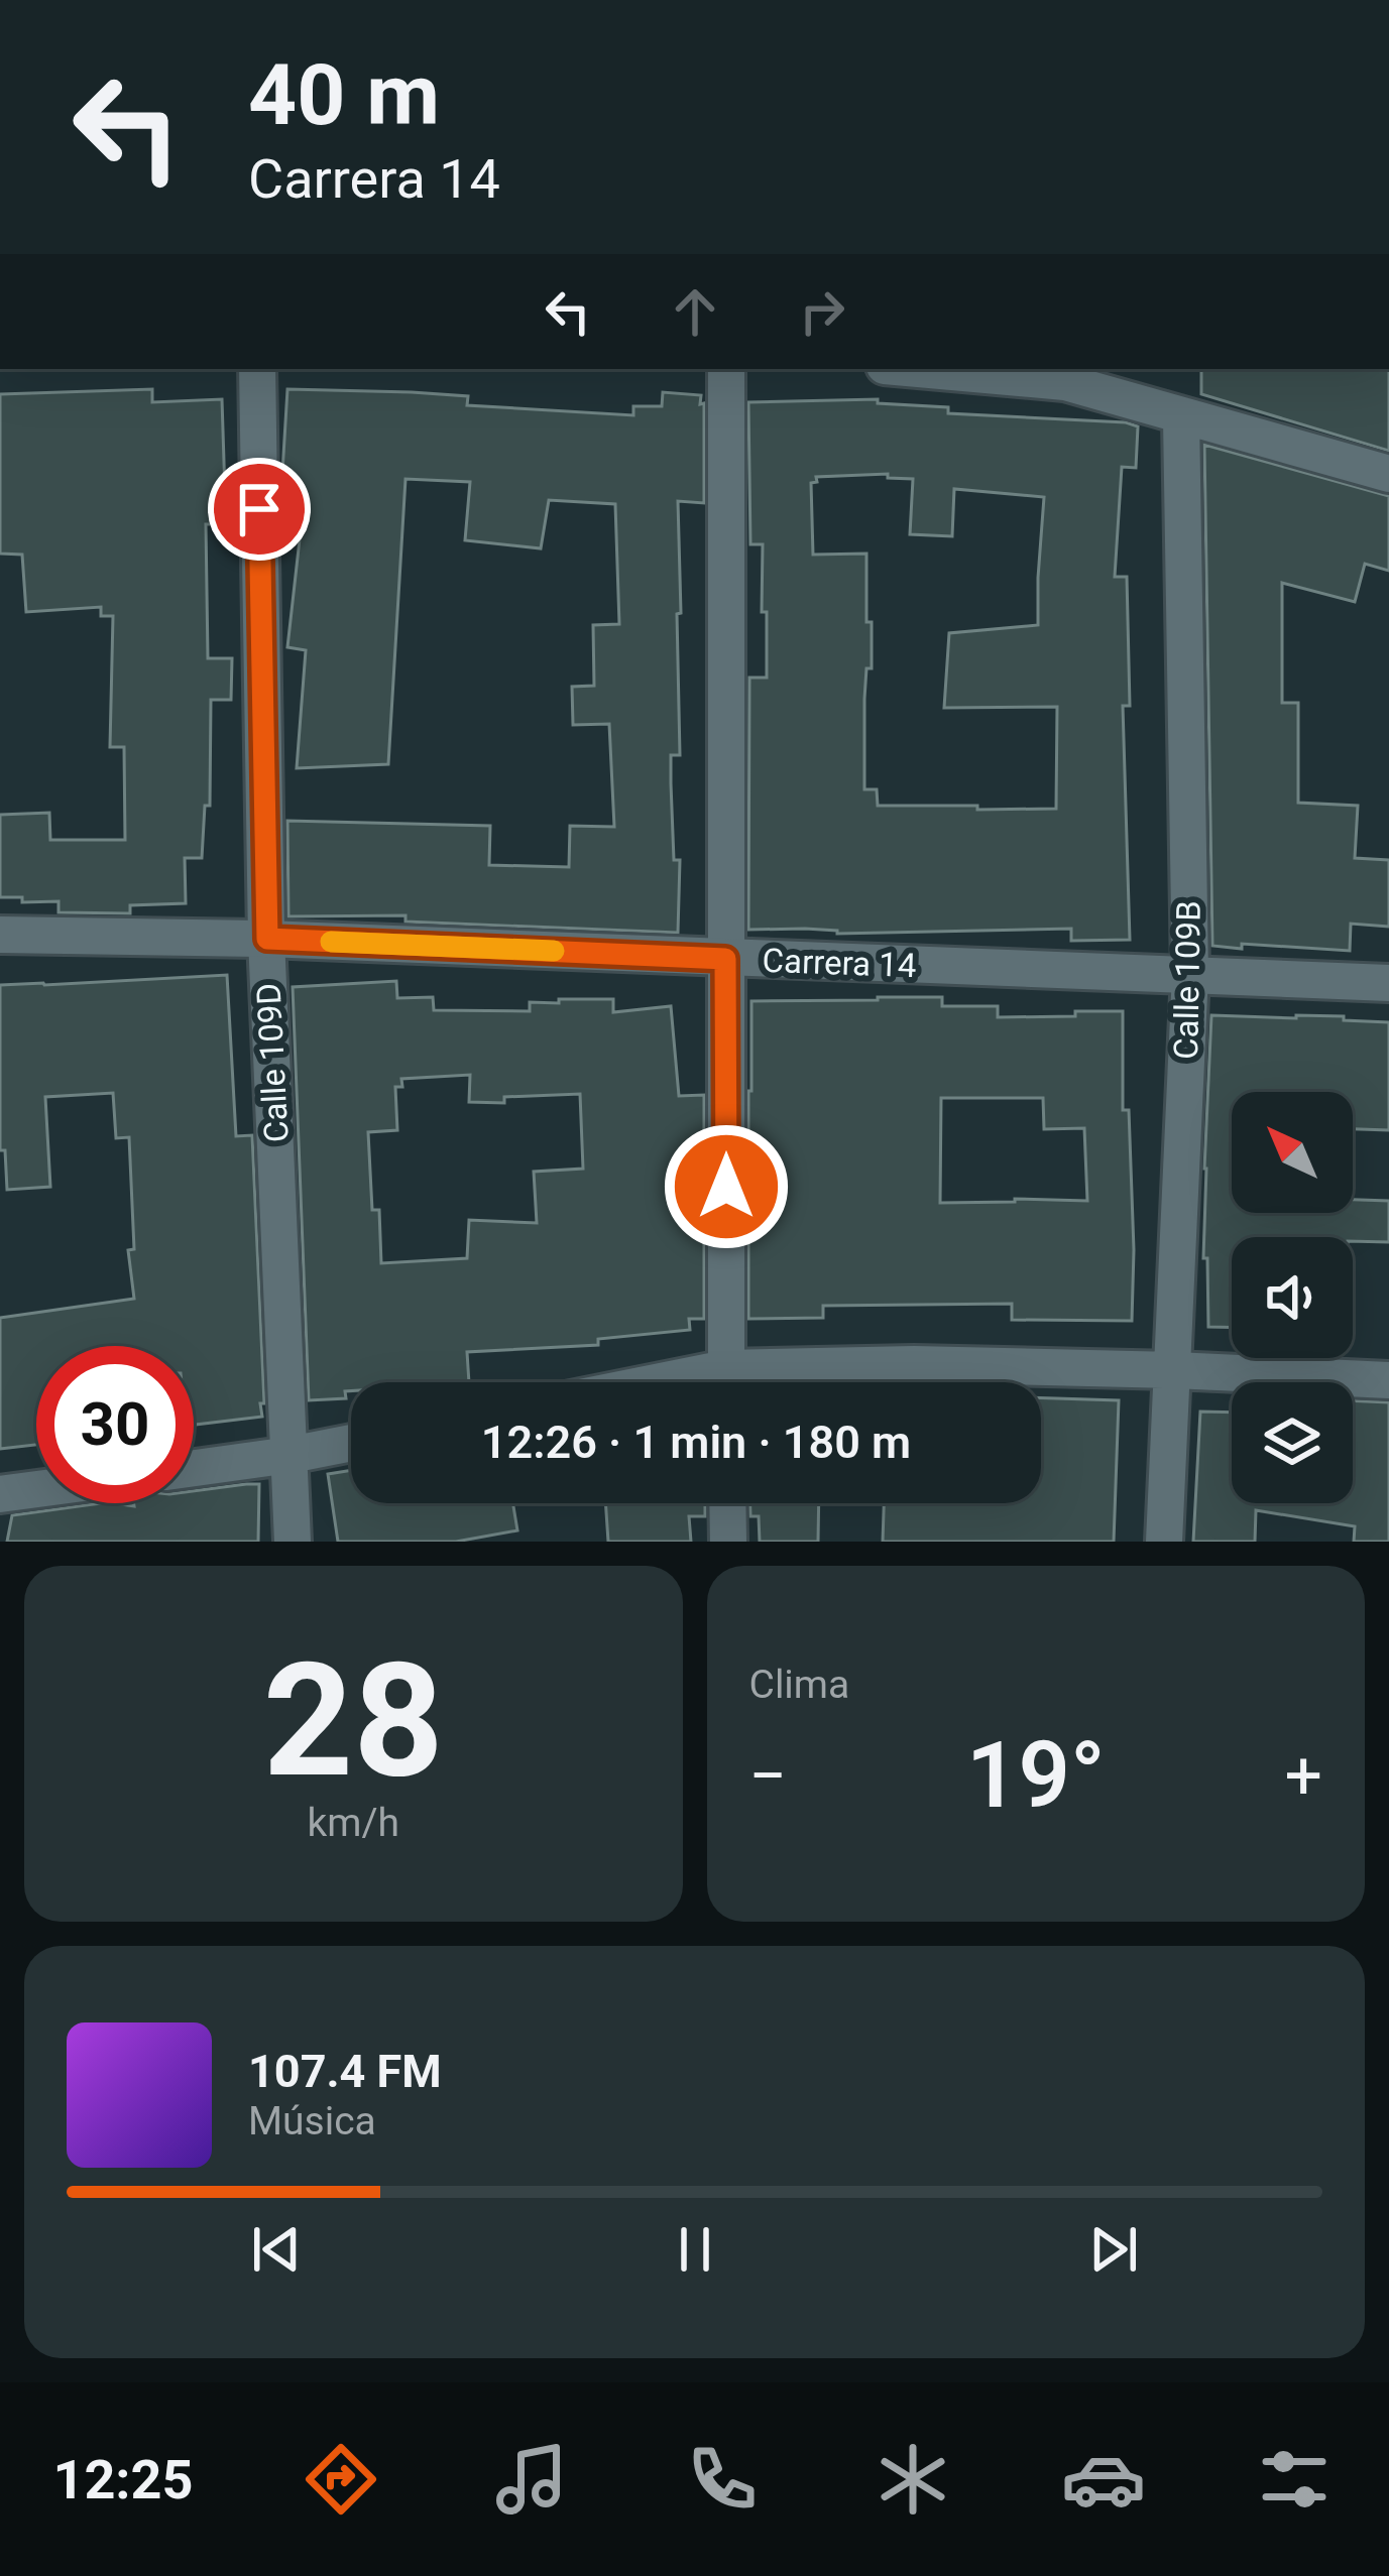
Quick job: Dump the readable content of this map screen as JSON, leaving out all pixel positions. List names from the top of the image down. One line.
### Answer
{"streets":{"street":["Carrera 14","Calle 109B","Calle 109D"]},"crossings":[["Carrera 14","Calle 109B"],["Carrera 14","Calle 109D"]],"north":"top left","page":{"turn":["40 m","Carrera 14"],"limit":"30","trip":"12:26 · 1 min · 180 m","tile":[["28","km/h"],"Clima"],"heat":["−","19°","+"],"song":["107.4 FM","Música"],"tabs":"12:25"}}
